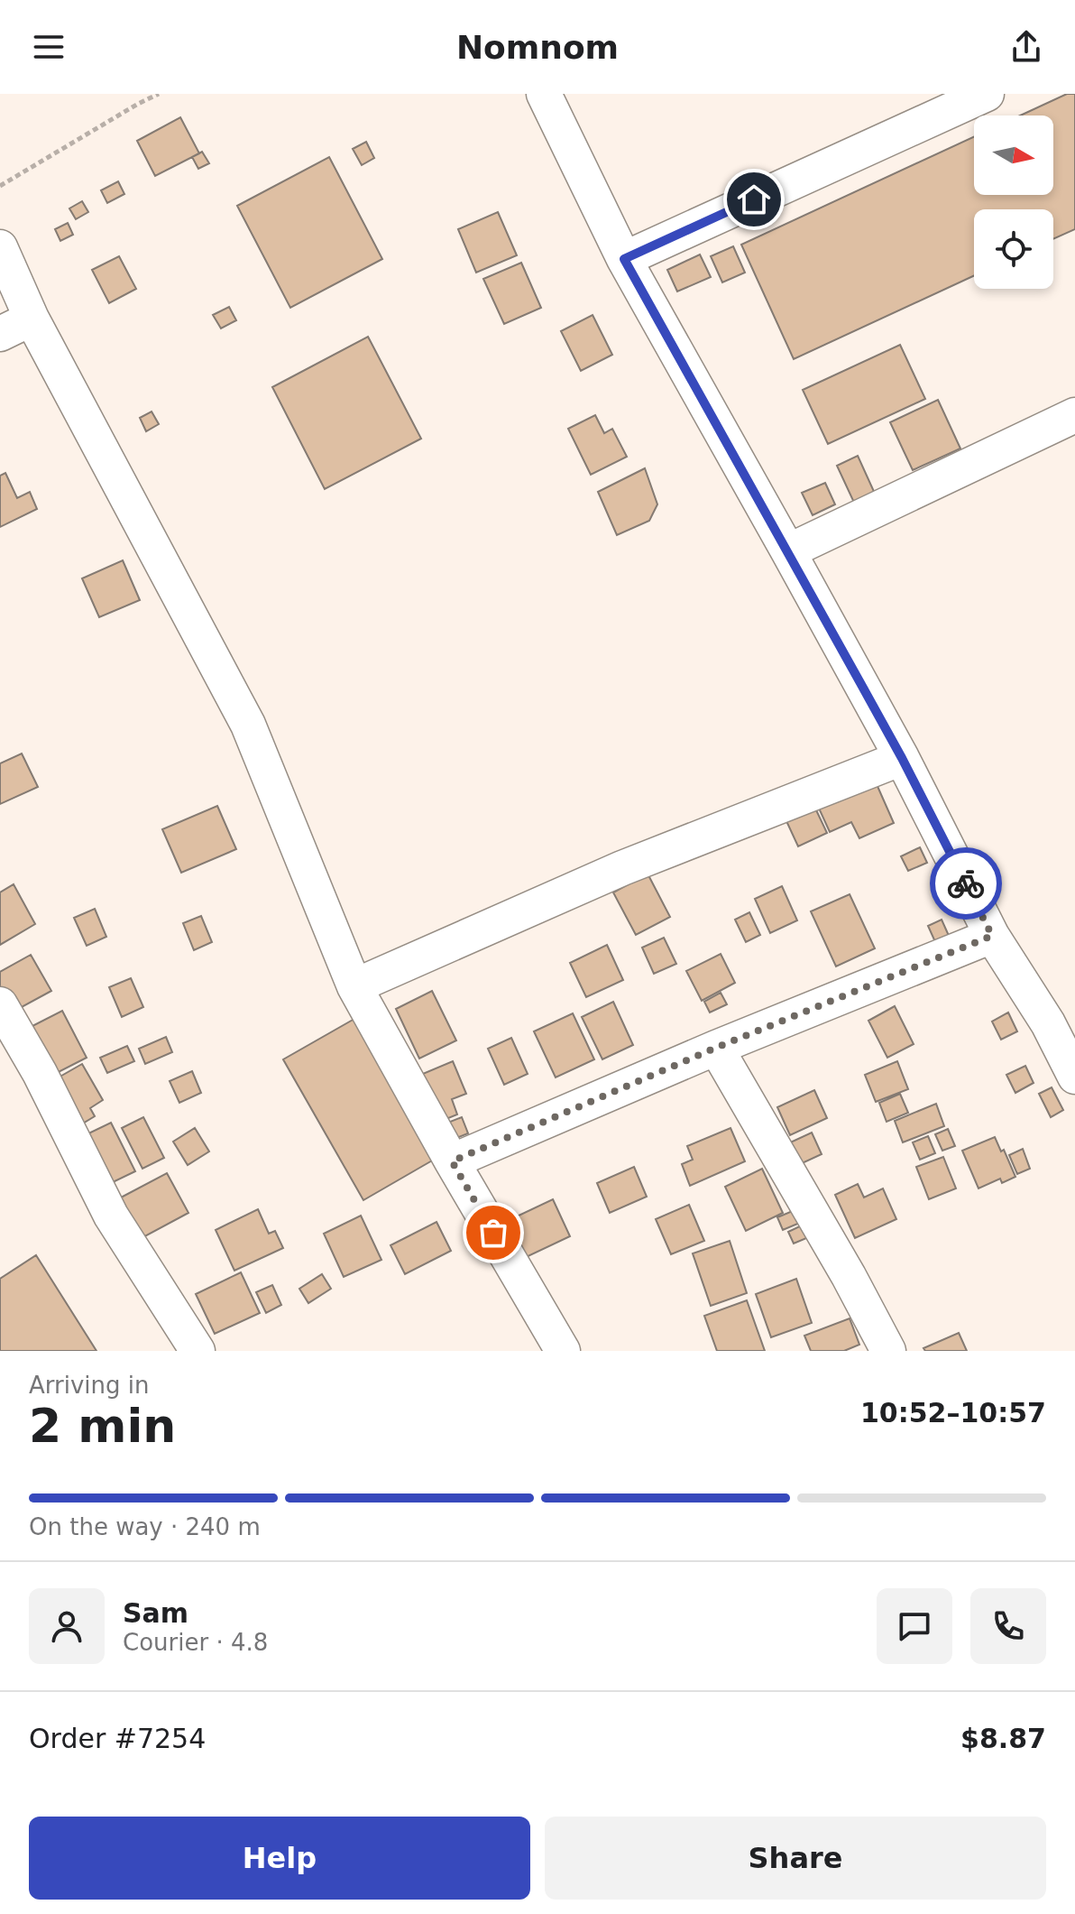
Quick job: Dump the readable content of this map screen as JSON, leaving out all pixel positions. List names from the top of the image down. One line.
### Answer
{"north":"right","page":{"header":"Nomnom","heading":["2 min","Arriving in","10:52–10:57"],"panel":["Sam","Courier · 4.8","Order #7254","$8.87"],"bar":"On the way · 240 m","buttons":["Help","Share"]}}
